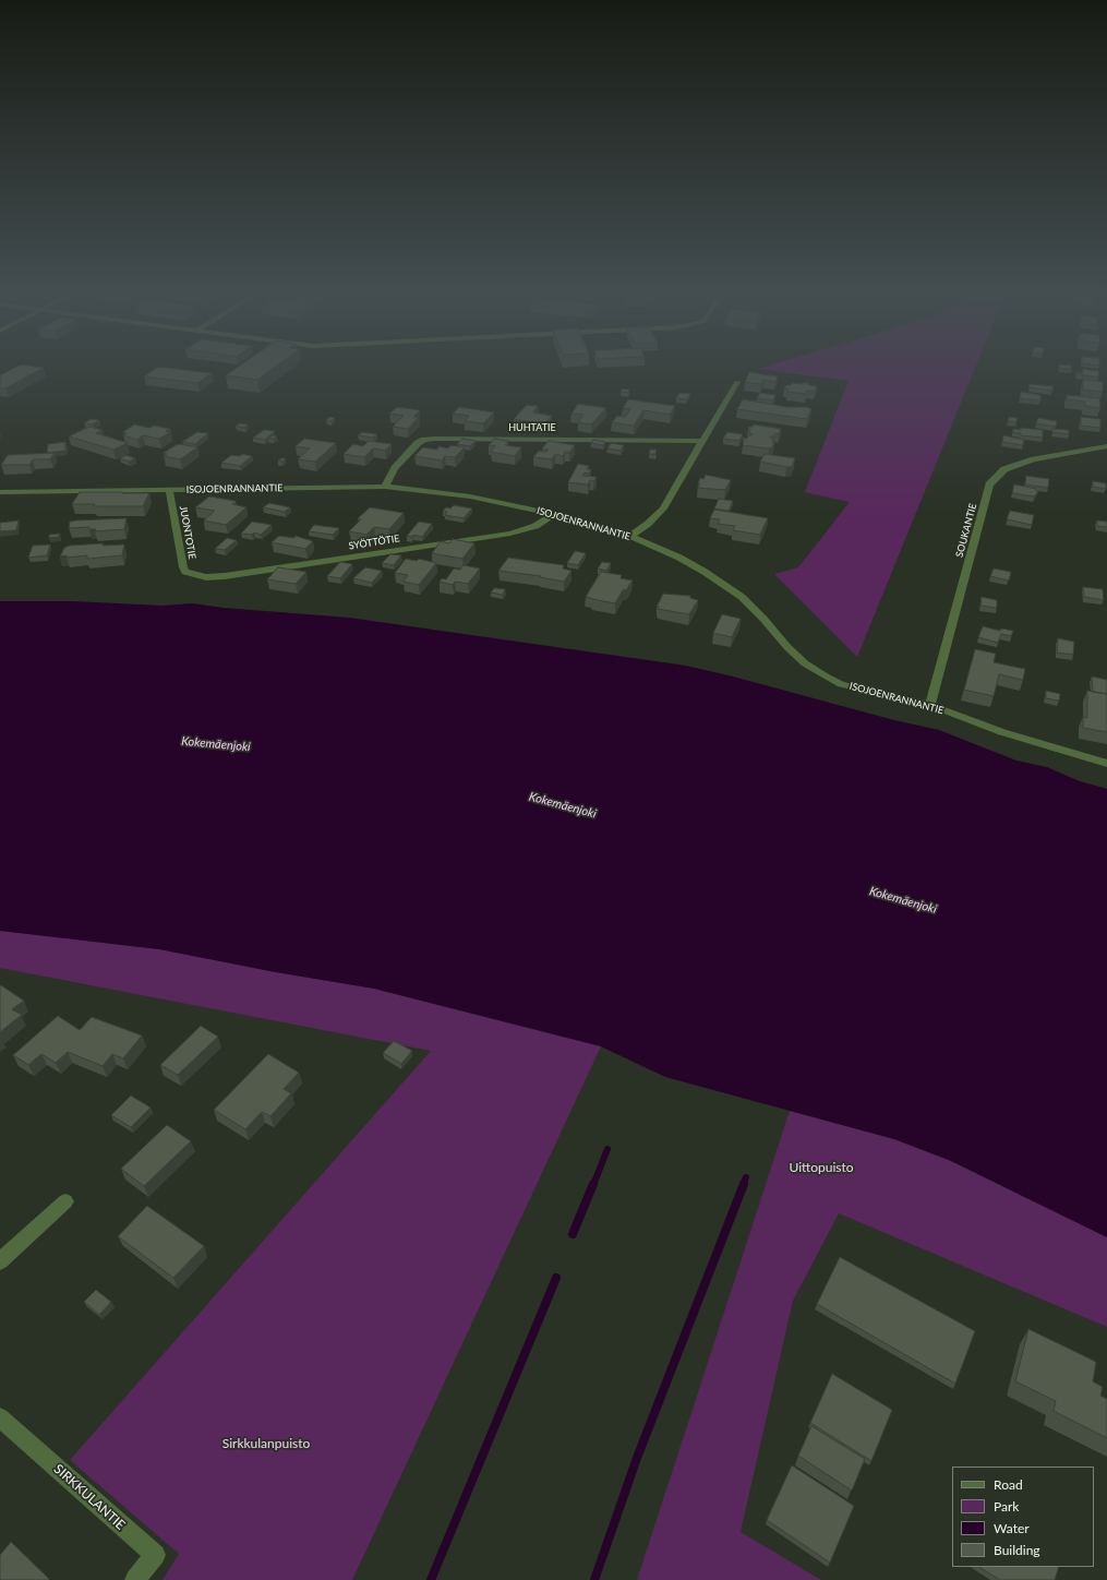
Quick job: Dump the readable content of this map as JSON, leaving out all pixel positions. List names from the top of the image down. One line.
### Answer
{"streets":{"street":["HUHTATIE","ISOJOENRANNANTIE","SOUKANTIE","JUONTOTIE","SYÖTTÖTIE","SIRKKULANTIE"]},"crossings":[["HUHTATIE","ISOJOENRANNANTIE"],["ISOJOENRANNANTIE","SOUKANTIE"],["ISOJOENRANNANTIE","JUONTOTIE"],["ISOJOENRANNANTIE","SYÖTTÖTIE"],["JUONTOTIE","SYÖTTÖTIE"]],"water":["Kokemäenjoki"],"parks":["Uittopuisto","Sirkkulanpuisto"],"legend":["Road","Park","Water","Building"]}
